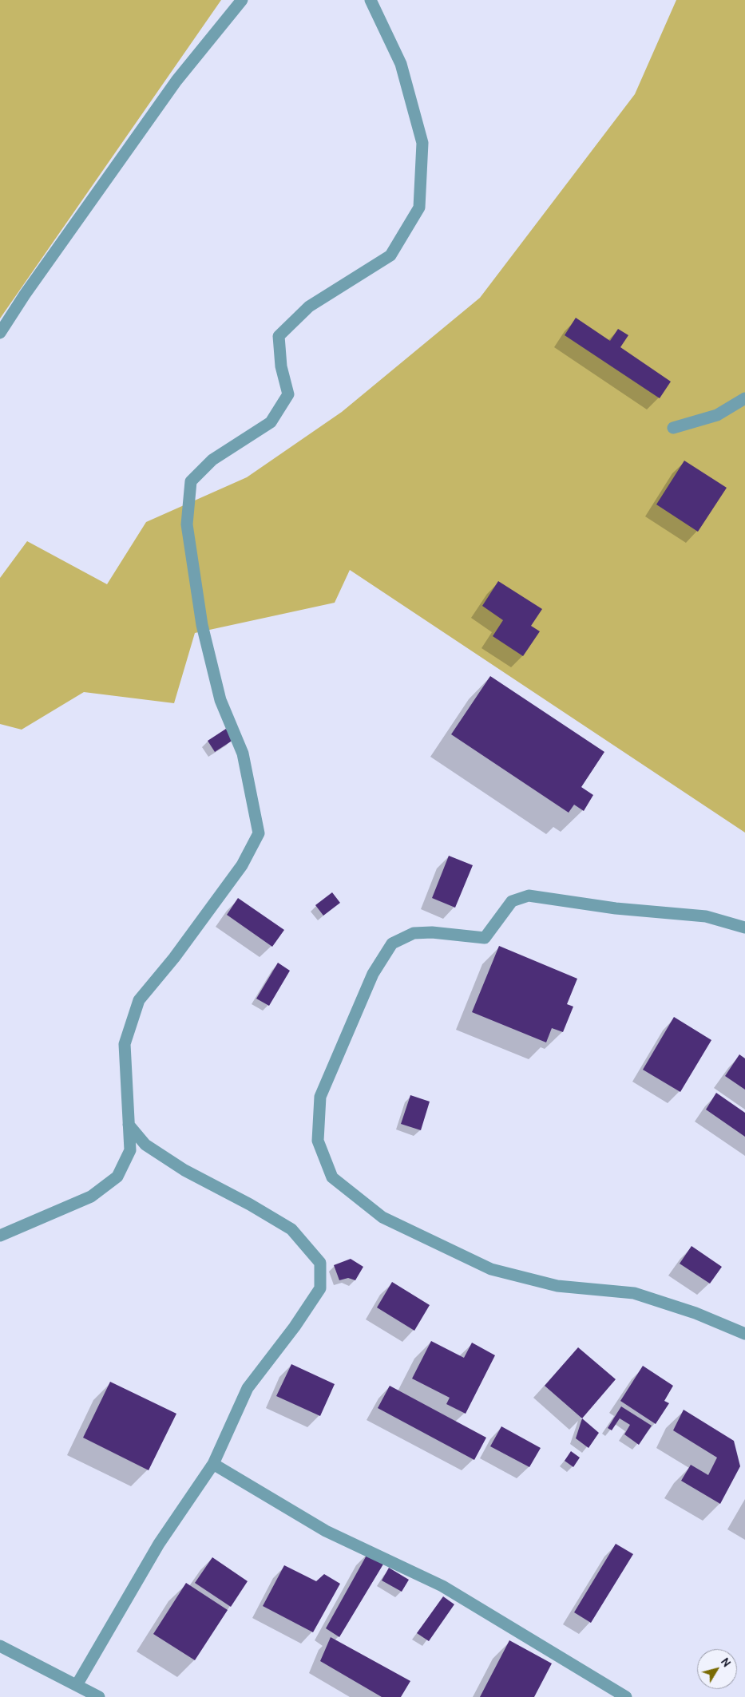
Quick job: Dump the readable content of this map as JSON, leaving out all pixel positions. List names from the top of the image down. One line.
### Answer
{"north":"top right"}
